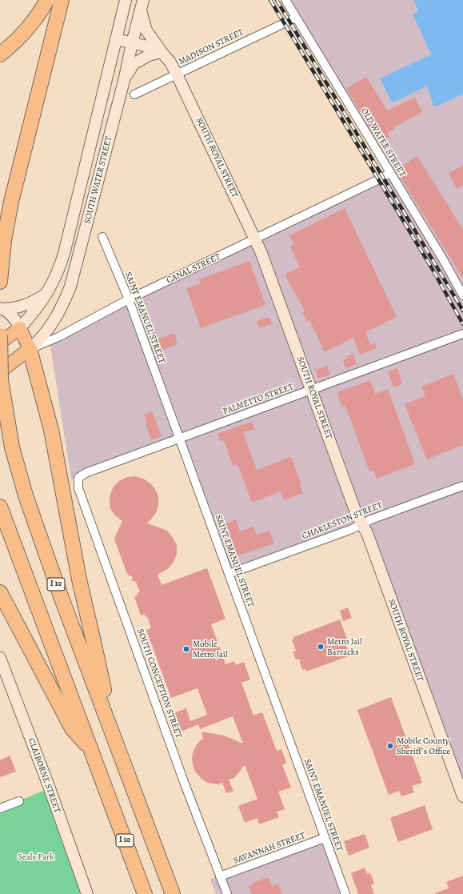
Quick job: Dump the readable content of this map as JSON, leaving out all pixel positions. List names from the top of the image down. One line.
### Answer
{"streets":{"highway":["I 10"],"main road":["CANAL STREET"],"street":["MADISON STREET","OLD WATER STREET","SOUTH ROYAL STREET","SOUTH WATER STREET","SAINT EMANUEL STREET","PALMETTO STREET","CHARLESTON STREET","SOUTH CONCEPTION STREET","CLAIBORNE STREET","SAVANNAH STREET"]},"crossings":[["MADISON STREET","OLD WATER STREET"],["MADISON STREET","SOUTH ROYAL STREET"],["OLD WATER STREET","CANAL STREET"],["SOUTH ROYAL STREET","SOUTH WATER STREET"],["SOUTH ROYAL STREET","CANAL STREET"],["SOUTH ROYAL STREET","PALMETTO STREET"],["SOUTH ROYAL STREET","CHARLESTON STREET"],["SOUTH WATER STREET","CANAL STREET"],["CANAL STREET","SAINT EMANUEL STREET"],["CANAL STREET","I 10"],["SAINT EMANUEL STREET","PALMETTO STREET"],["SAINT EMANUEL STREET","CHARLESTON STREET"],["SAINT EMANUEL STREET","SAVANNAH STREET"],["PALMETTO STREET","SOUTH CONCEPTION STREET"],["SOUTH CONCEPTION STREET","SAVANNAH STREET"]],"parks":["Seals Park"],"places":["Metro Jail Barracks","Mobile Metro Jail","Mobile County Sheriff's Office"]}
